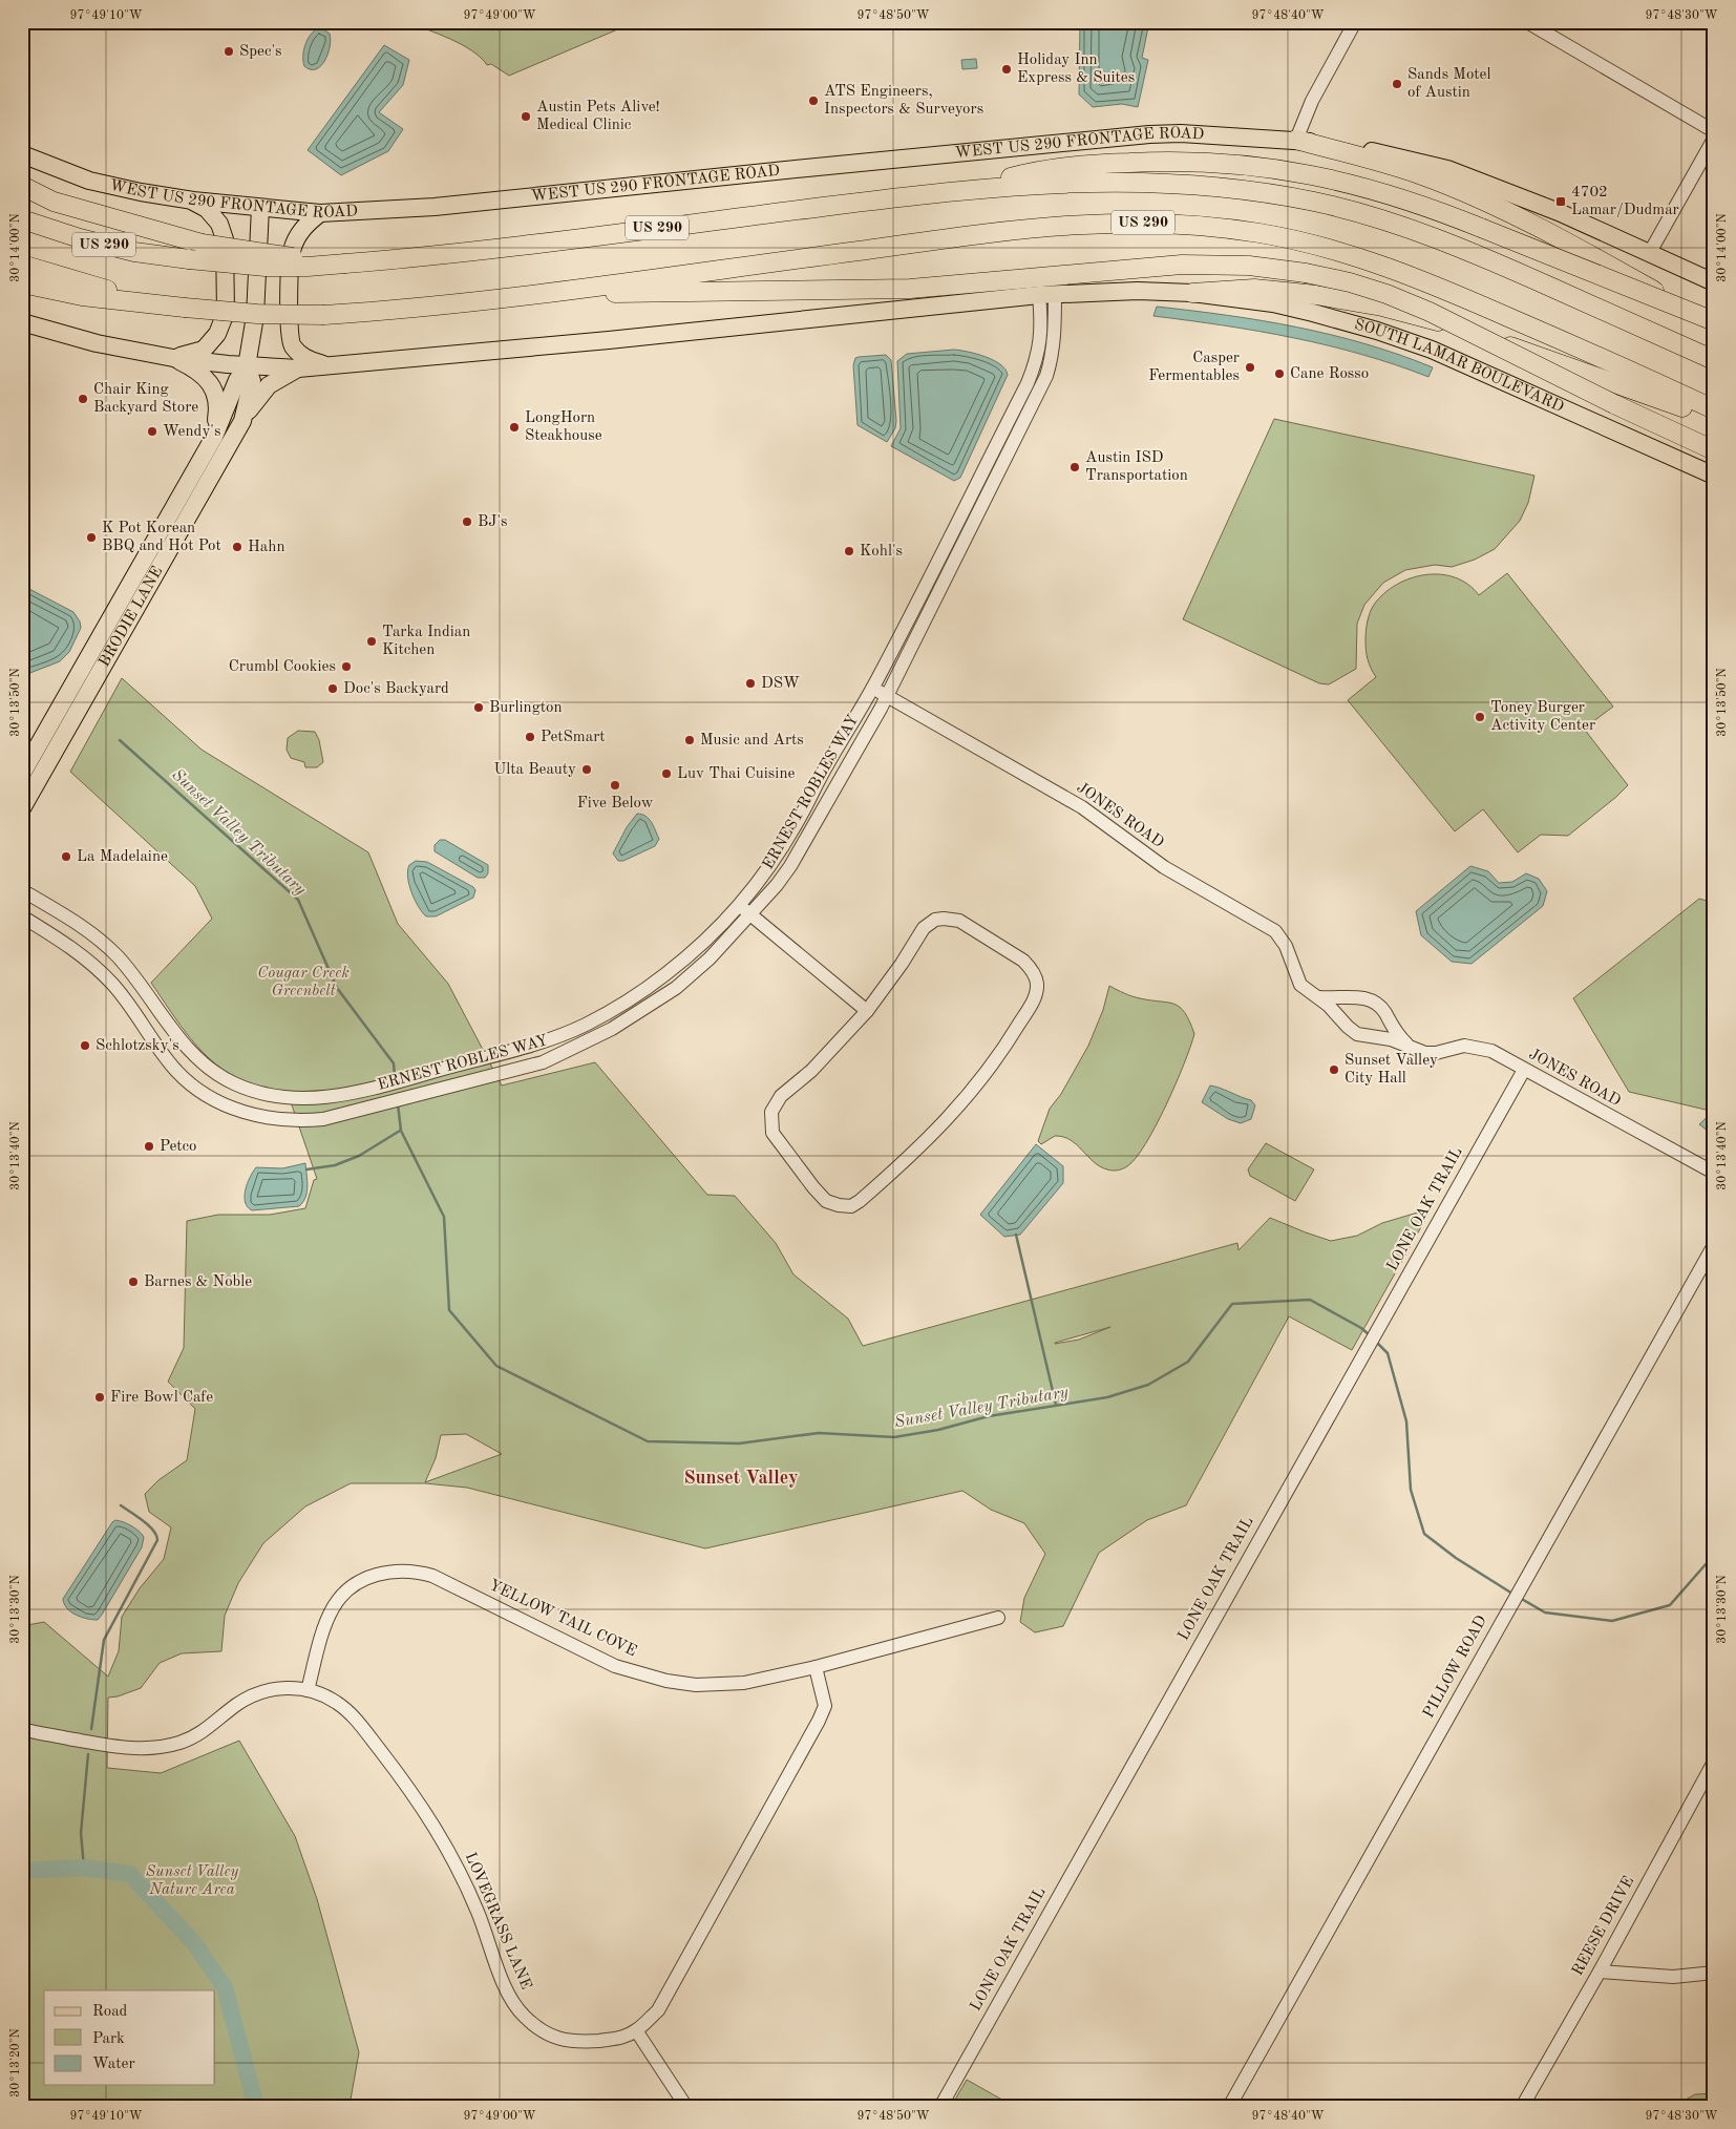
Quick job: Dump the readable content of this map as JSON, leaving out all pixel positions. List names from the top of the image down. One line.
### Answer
{"streets":{"highway":["US 290"],"main road":["WEST US 290 FRONTAGE ROAD","SOUTH LAMAR BOULEVARD","BRODIE LANE"],"street":["ERNEST ROBLES WAY","JONES ROAD","LONE OAK TRAIL","YELLOW TAIL COVE","PILLOW ROAD","LOVEGRASS LANE","REESE DRIVE"]},"crossings":[["WEST US 290 FRONTAGE ROAD","BRODIE LANE"],["ERNEST ROBLES WAY","JONES ROAD"],["JONES ROAD","LONE OAK TRAIL"],["YELLOW TAIL COVE","LOVEGRASS LANE"]],"districts":["Sunset Valley"],"water":["Sunset Valley Tributary"],"parks":["Cougar Creek Greenbelt","Sunset Valley Nature Area"],"places":{"other":["Spec's","Holiday Inn Express & Suites","Sands Motel of Austin","ATS Engineers, Inspectors & Surveyors","Austin Pets Alive! Medical Clinic","Casper Fermentables","Cane Rosso","Chair King Backyard Store","LongHorn Steakhouse","Wendy's","Austin ISD Transportation","BJ's","K Pot Korean BBQ and Hot Pot","Hahn","Kohl's","Tarka Indian Kitchen","Crumbl Cookies","DSW","Doc's Backyard","Burlington","Toney Burger Activity Center","PetSmart","Music and Arts","Ulta Beauty","Luv Thai Cuisine","Five Below","La Madelaine","Schlotzsky's","Sunset Valley City Hall","Petco","Barnes & Noble","Fire Bowl Cafe"],"transit":["4702 Lamar/Dudmar"]},"legend":["Road","Park","Water"],"coordinates":["97°49'10\"W","97°49'00\"W","97°48'50\"W","97°48'40\"W","97°48'30\"W","30°14'00\"N","30°13'50\"N","30°13'40\"N","30°13'30\"N","30°13'20\"N"]}
